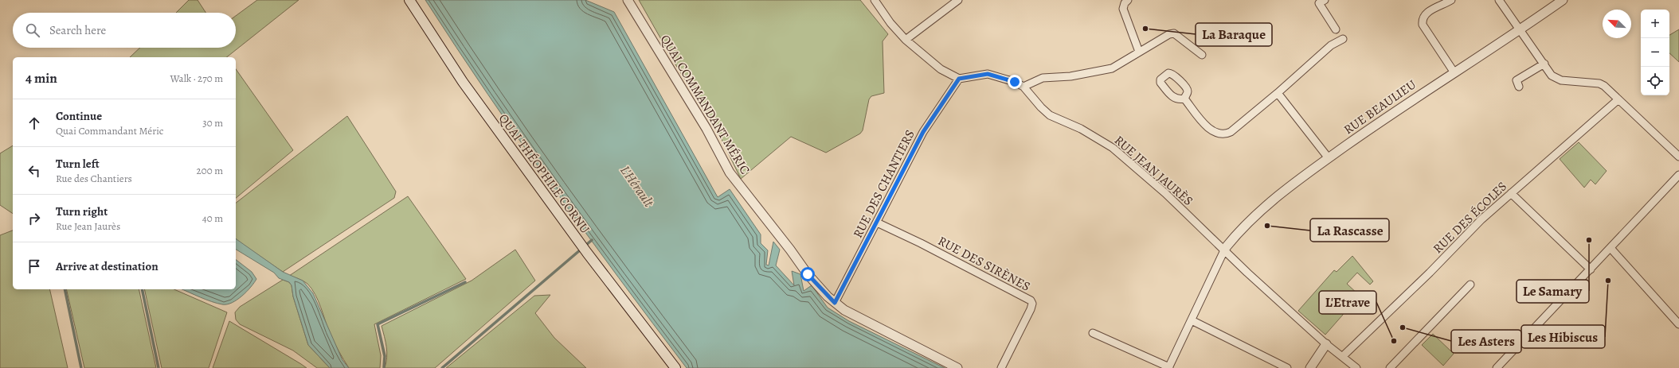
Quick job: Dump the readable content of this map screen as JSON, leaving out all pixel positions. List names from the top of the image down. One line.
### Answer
{"streets":{"main road":["QUAI THÉOPHILE CORNU"],"street":["QUAI COMMANDANT MÉRIC","RUE BEAULIEU","RUE JEAN JAURÈS","RUE DES CHANTIERS","RUE DES ÉCOLES","RUE DES SIRÈNES"]},"crossings":[["QUAI COMMANDANT MÉRIC","RUE DES CHANTIERS"],["RUE BEAULIEU","RUE JEAN JAURÈS"],["RUE JEAN JAURÈS","RUE DES CHANTIERS"],["RUE JEAN JAURÈS","RUE DES ÉCOLES"],["RUE DES CHANTIERS","RUE DES SIRÈNES"]],"water":["L'Hérault"],"places":["La Baraque","La Rascasse","Le Samary","Les Hibiscus","Les Asters","L'Etrave"],"north":"top left","page":{"map_buttons":["+","−"],"search":"Search here","heading":["4 min","Walk · 270 m"],"list":[["Continue","Quai Commandant Méric","30 m"],["Turn left","Rue des Chantiers","200 m"],["Turn right","Rue Jean Jaurès","40 m"],"Arrive at destination"]}}
